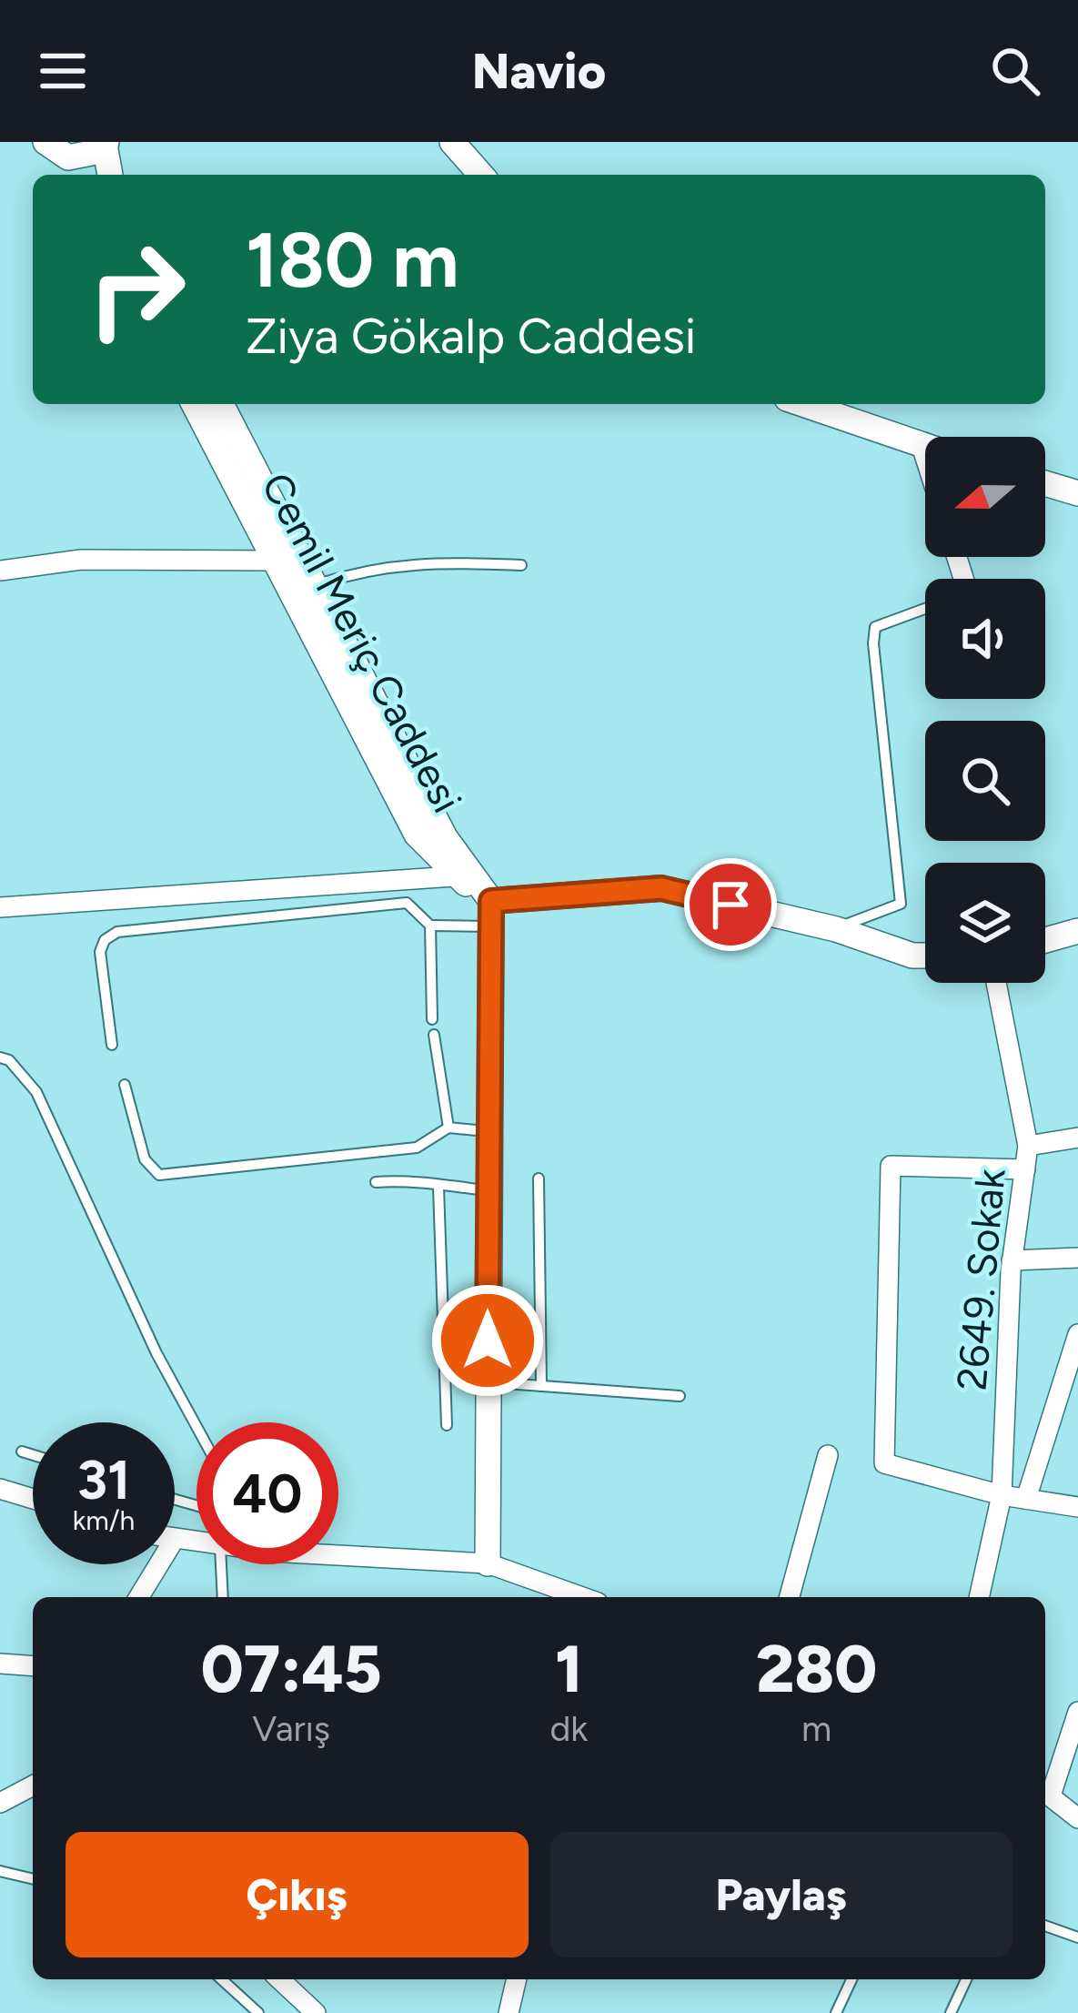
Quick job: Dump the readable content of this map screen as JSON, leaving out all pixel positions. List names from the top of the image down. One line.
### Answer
{"streets":{"street":["Cemil Meriç Caddesi","2649. Sokak"]},"north":"left","page":{"header":"Navio","turn":["180 m","Ziya Gökalp Caddesi"],"speed":"31 km/h","limit":"40","eta":["07:45","Varış","1","dk","280","m"],"buttons":["Çıkış","Paylaş"]}}
